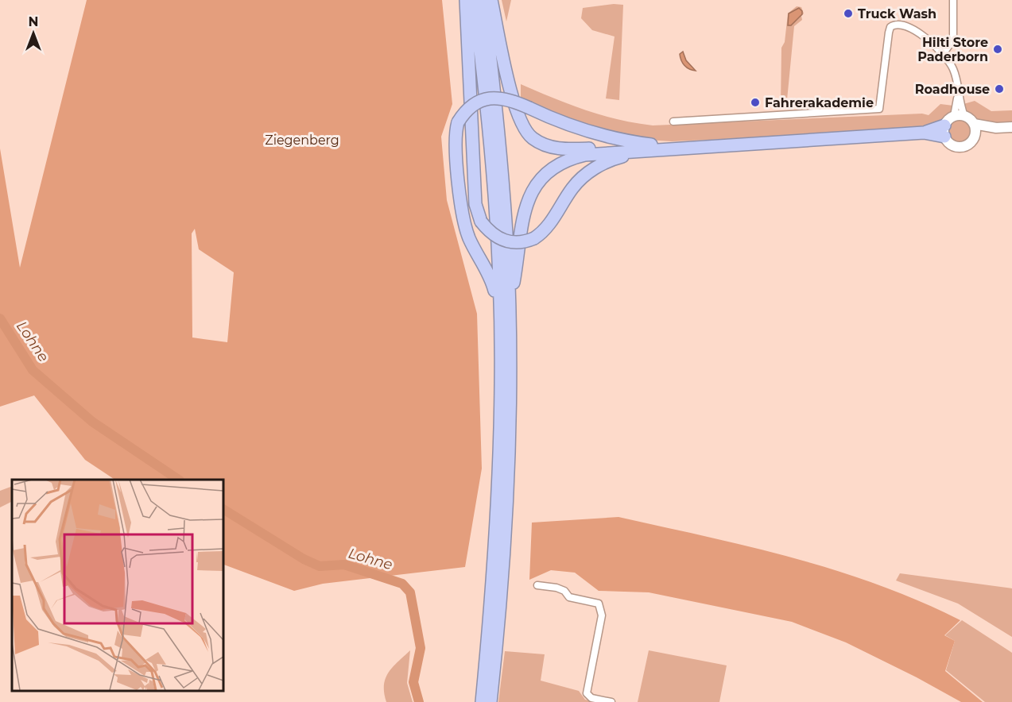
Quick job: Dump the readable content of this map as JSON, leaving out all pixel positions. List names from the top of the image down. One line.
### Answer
{"water":["Lohne"],"parks":["Ziegenberg"],"places":["Truck Wash","Hilti Store Paderborn","Roadhouse","Fahrerakademie"],"north":"top"}
